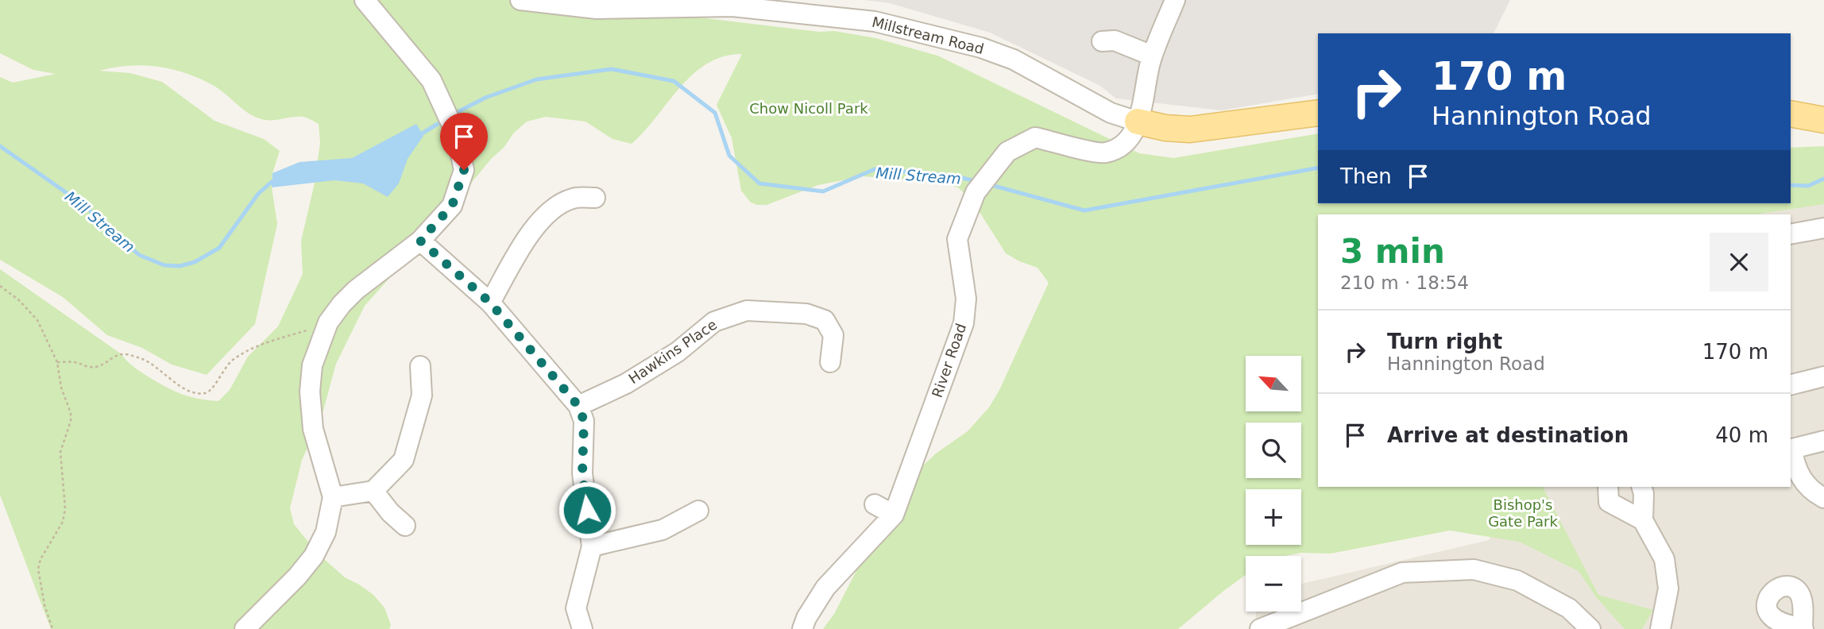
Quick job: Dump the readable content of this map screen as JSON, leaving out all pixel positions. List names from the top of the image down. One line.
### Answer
{"streets":{"main road":["Millstream Road"],"street":["Hawkins Place","River Road"]},"crossings":[["Millstream Road","River Road"]],"water":["Mill Stream"],"parks":["Chow Nicoll Park","Bishop's Gate Park"],"north":"top left","page":{"turn":["170 m","Hannington Road"],"then":"Then","heading":["3 min","210 m · 18:54"],"list":[{"name":"Turn right","note":"Hannington Road","value":"170 m"},{"name":"Arrive at destination","value":"40 m"}],"map_buttons":["+","−"]}}
